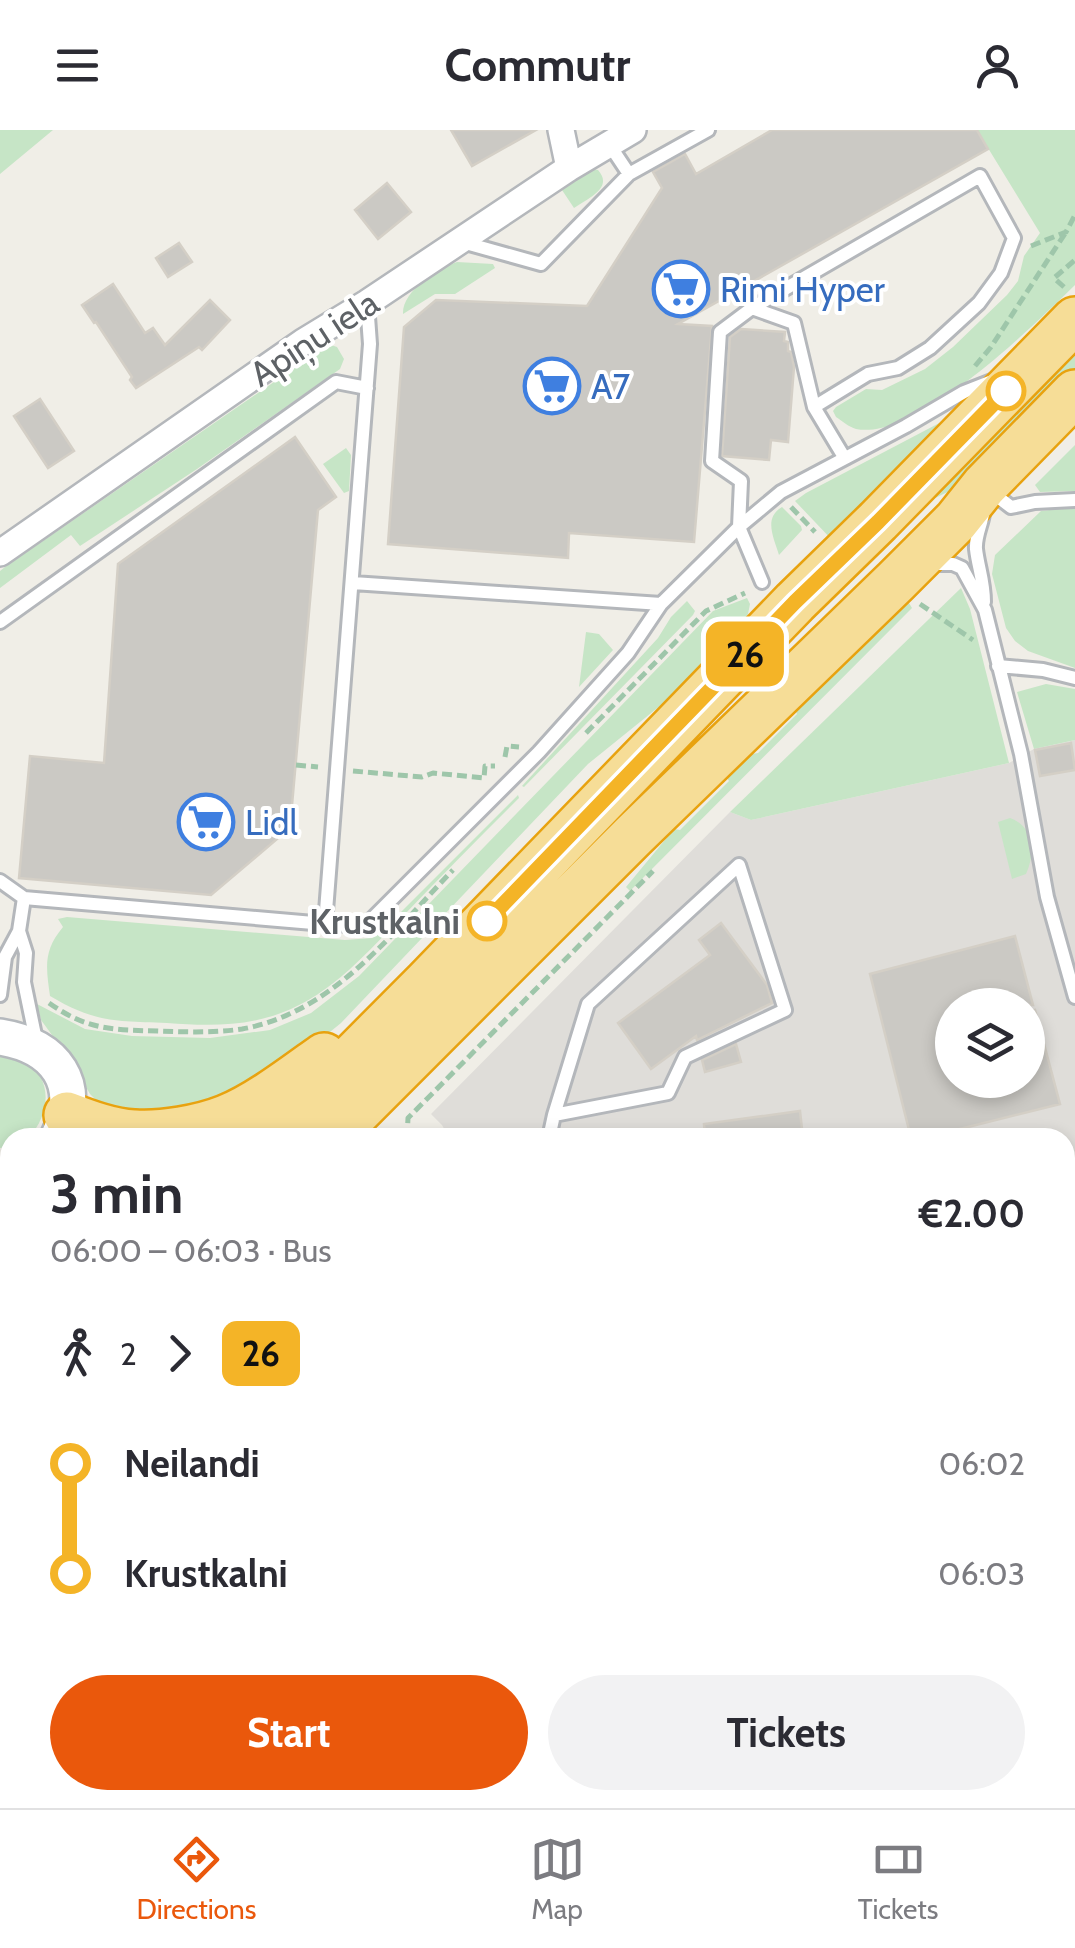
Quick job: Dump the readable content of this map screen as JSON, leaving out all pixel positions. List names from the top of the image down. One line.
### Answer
{"streets":{"street":["Apiņu iela"]},"places":{"supermarket":["Rimi Hyper","A7","Lidl"],"other":["Krustkalni"]},"lines":["bus line 26"],"page":{"header":"Commutr","on_map":"26","heading":["3 min","06:00 – 06:03 · Bus","€2.00"],"legs":["2","26"],"list":[{"name":"Neilandi","value":"06:02"},{"name":"Krustkalni","value":"06:03"}],"buttons":["Start","Tickets"],"tabs":["Directions","Map","Tickets"]}}
